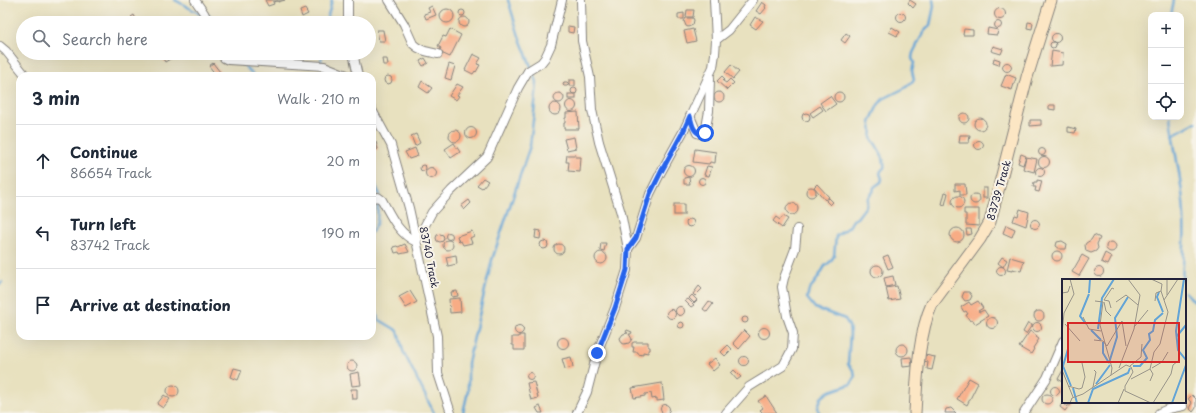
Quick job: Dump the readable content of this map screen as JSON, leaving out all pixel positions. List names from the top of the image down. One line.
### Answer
{"streets":{"street":["83739 Track","83740 Track"]},"page":{"map_buttons":["+","−"],"search":"Search here","heading":["3 min","Walk · 210 m"],"list":[["Continue","86654 Track","20 m"],["Turn left","83742 Track","190 m"],"Arrive at destination"]}}
